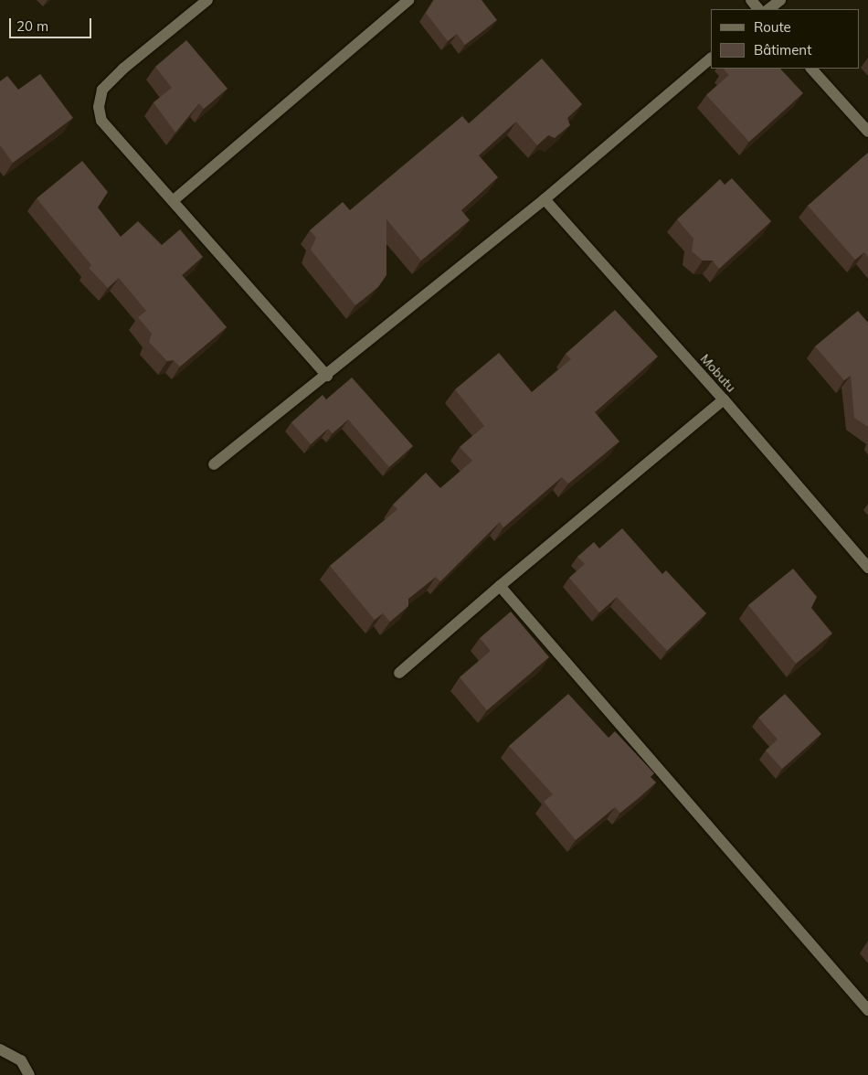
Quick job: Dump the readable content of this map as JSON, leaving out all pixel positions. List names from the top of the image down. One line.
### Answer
{"streets":{"street":["Mobutu"]},"legend":["Route","Bâtiment"],"scale_bar":"20 m"}
